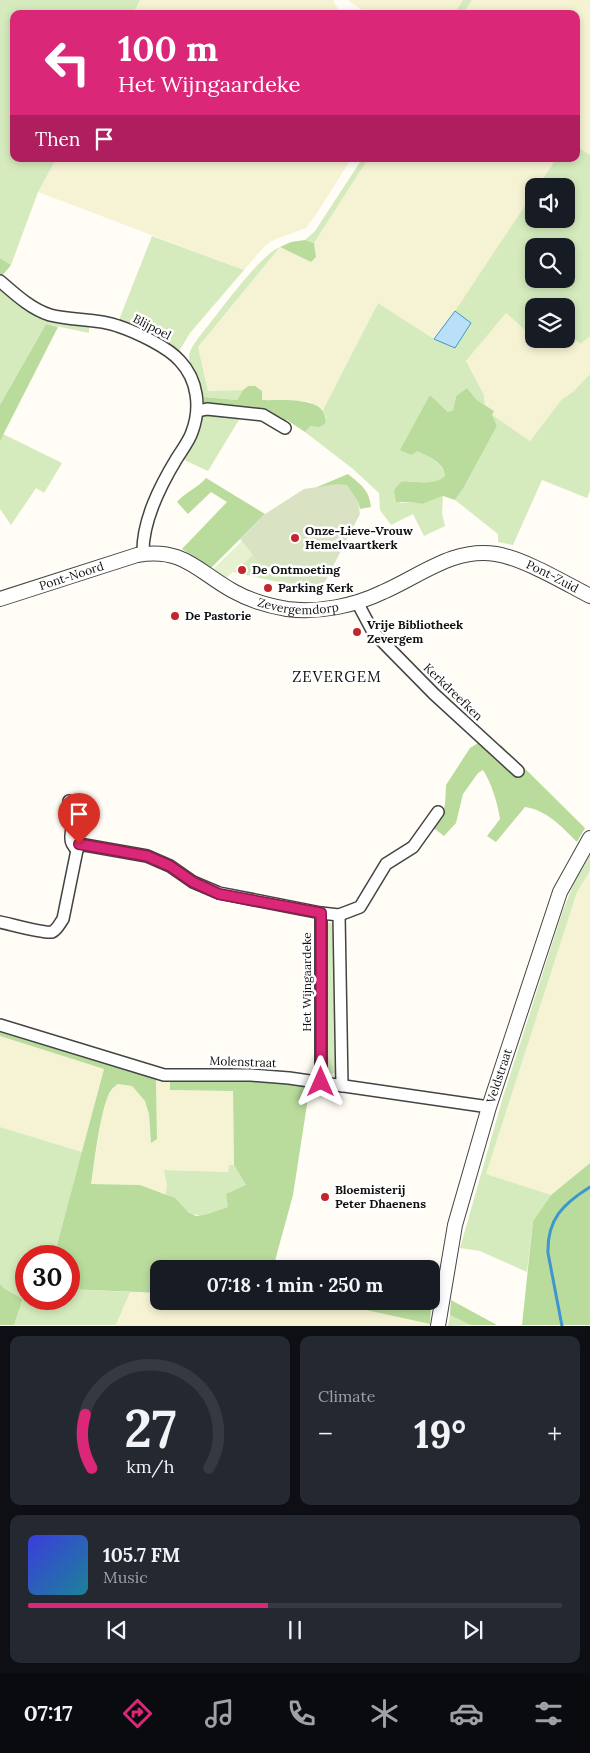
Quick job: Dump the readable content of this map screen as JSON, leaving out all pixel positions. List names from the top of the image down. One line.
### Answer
{"streets":{"street":["Blijpoel","Pont-Noord","Pont-Zuid","Zevergemdorp","Kerkdreefken","Het Wijngaardeke","Molenstraat","Veldstraat"]},"crossings":[["Blijpoel","Pont-Noord"],["Blijpoel","Zevergemdorp"],["Pont-Noord","Zevergemdorp"],["Pont-Zuid","Zevergemdorp"],["Zevergemdorp","Kerkdreefken"],["Het Wijngaardeke","Molenstraat"],["Molenstraat","Veldstraat"]],"districts":["ZEVERGEM"],"places":["Onze-Lieve-Vrouw Hemelvaartkerk","De Ontmoeting","Parking Kerk","De Pastorie","Vrije Bibliotheek Zevergem","Bloemisterij Peter Dhaenens"],"page":{"turn":["100 m","Het Wijngaardeke"],"then":"Then","limit":"30","trip":"07:18 · 1 min · 250 m","tile":"Climate","heat":["−","19°","+"],"song":["105.7 FM","Music"],"tabs":"07:17","gauge":["27","km/h"]}}
